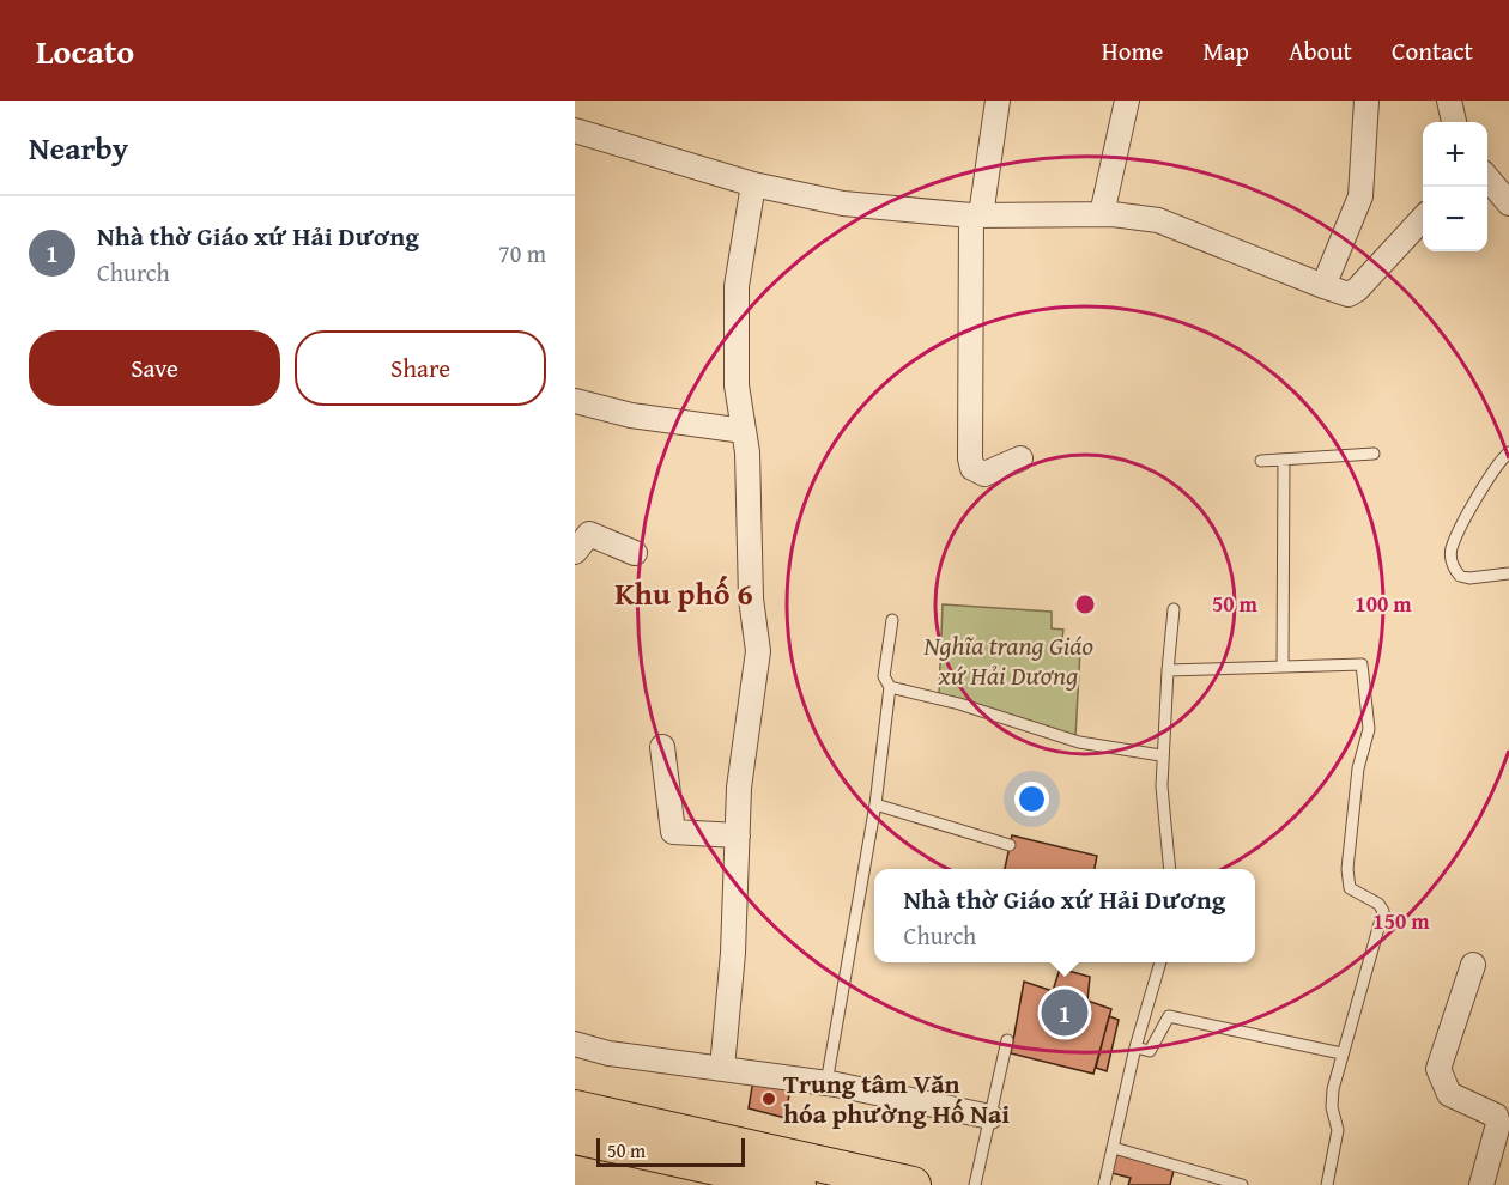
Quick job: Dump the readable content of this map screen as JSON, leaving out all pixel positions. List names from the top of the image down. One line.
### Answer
{"districts":["Khu phố 6"],"parks":["Nghĩa trang Giáo xứ Hải Dương"],"places":["Trung tâm Văn hóa phường Hố Nai"],"scale_bar":"50 m","page":{"header":"Locato","nav":["Home","Map","About","Contact"],"heading":"Nearby","map_buttons":["+","−"],"list":[{"mark":"1","name":"Nhà thờ Giáo xứ Hải Dương","note":"Church","value":"70 m"}],"buttons":["Save","Share"],"popup":["Nhà thờ Giáo xứ Hải Dương","Church"],"pins":"1","scale":"50 m"},"rings":["50 m","100 m","150 m"]}
